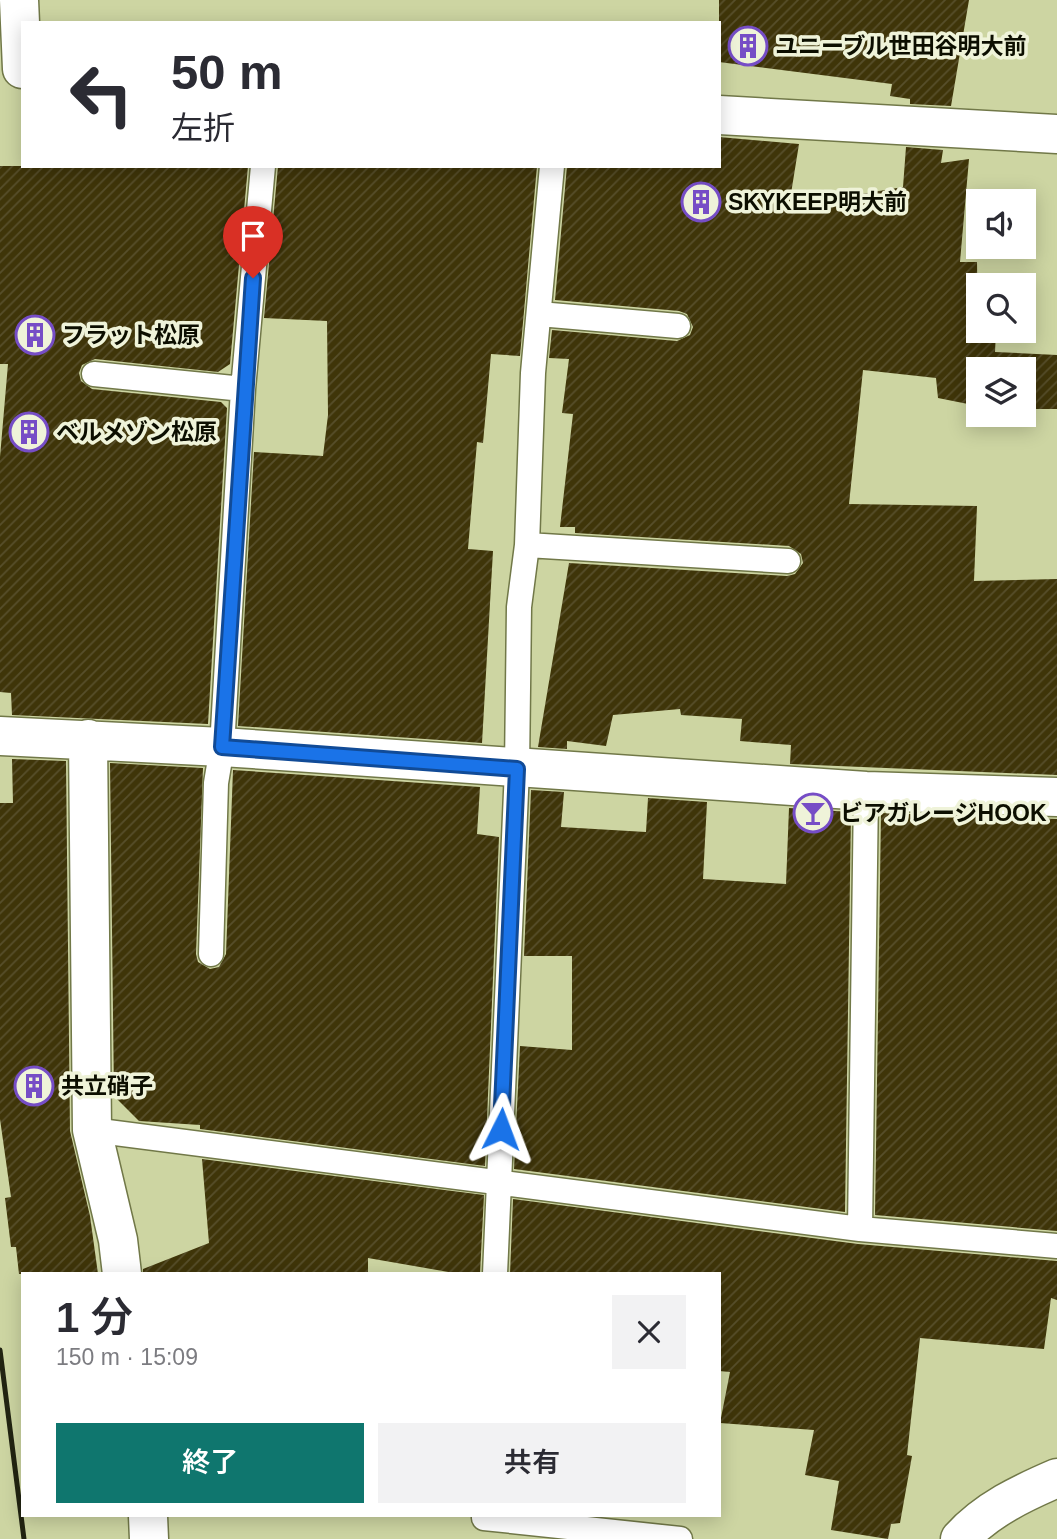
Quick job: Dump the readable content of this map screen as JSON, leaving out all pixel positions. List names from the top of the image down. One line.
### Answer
{"places":{"building":["ユニーブル世田谷明大前","SKYKEEP明大前","フラット松原","ベルメゾン松原","共立硝子"],"bar":["ビアガレージHOOK"]},"page":{"turn":["50 m","左折"],"heading":["1 分","150 m · 15:09"],"buttons":["終了","共有"]}}
